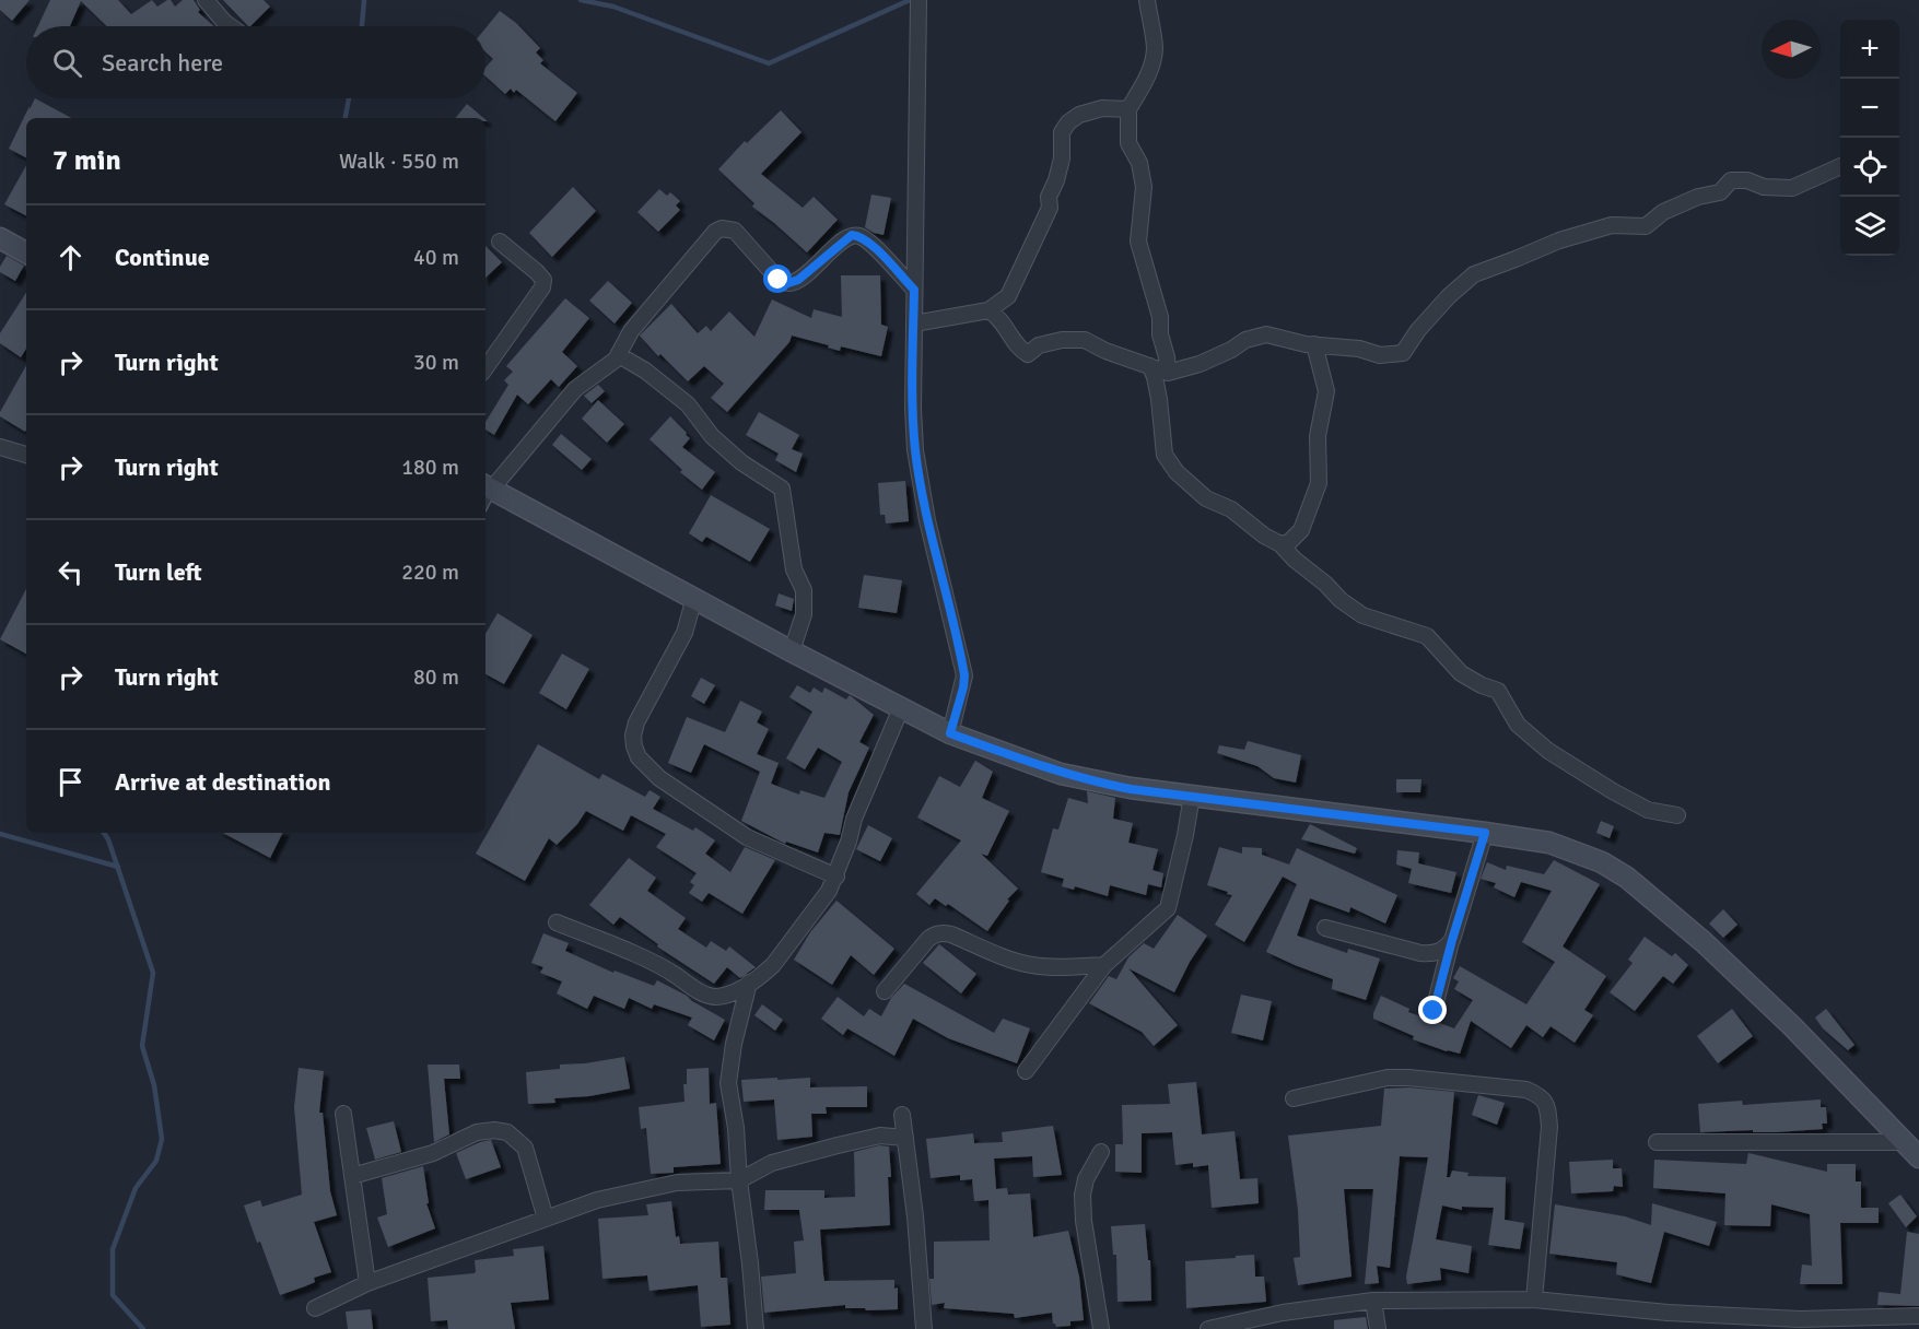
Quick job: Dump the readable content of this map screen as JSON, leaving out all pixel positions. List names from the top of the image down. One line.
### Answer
{"north":"left","page":{"map_buttons":["+","−"],"search":"Search here","heading":["7 min","Walk · 550 m"],"list":[["Continue","40 m"],["Turn right","30 m"],["Turn right","180 m"],["Turn left","220 m"],["Turn right","80 m"],"Arrive at destination"]}}
